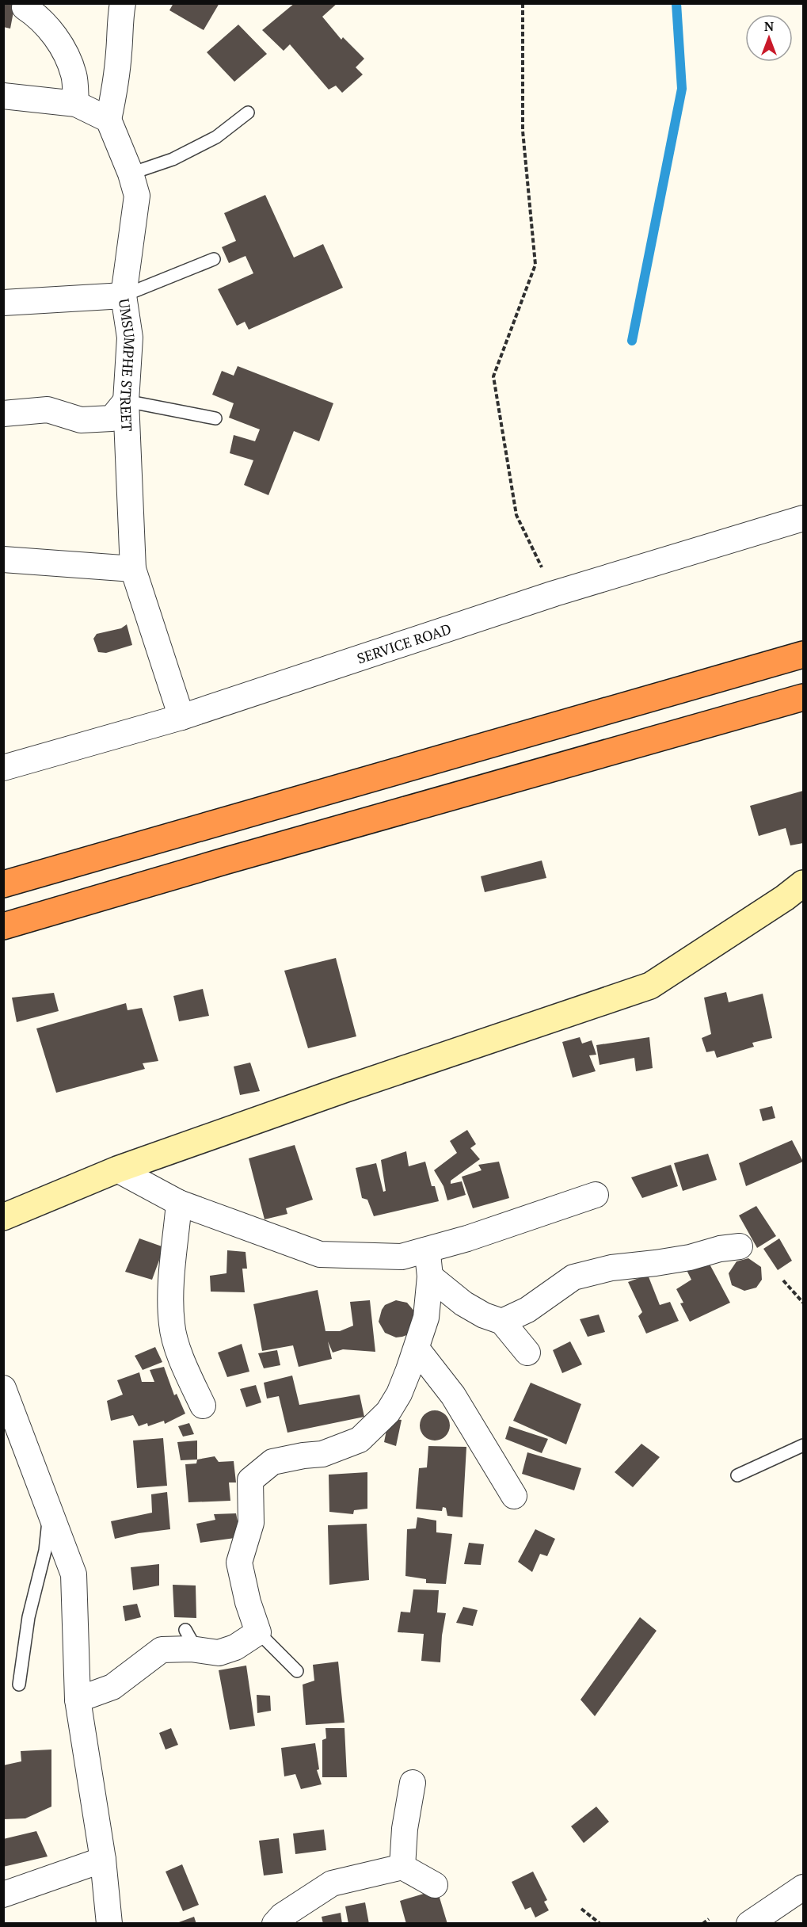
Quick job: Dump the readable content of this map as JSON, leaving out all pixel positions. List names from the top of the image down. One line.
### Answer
{"streets":{"street":["UMSUMPHE STREET","SERVICE ROAD"]},"crossings":[["UMSUMPHE STREET","SERVICE ROAD"]],"north":"top"}
